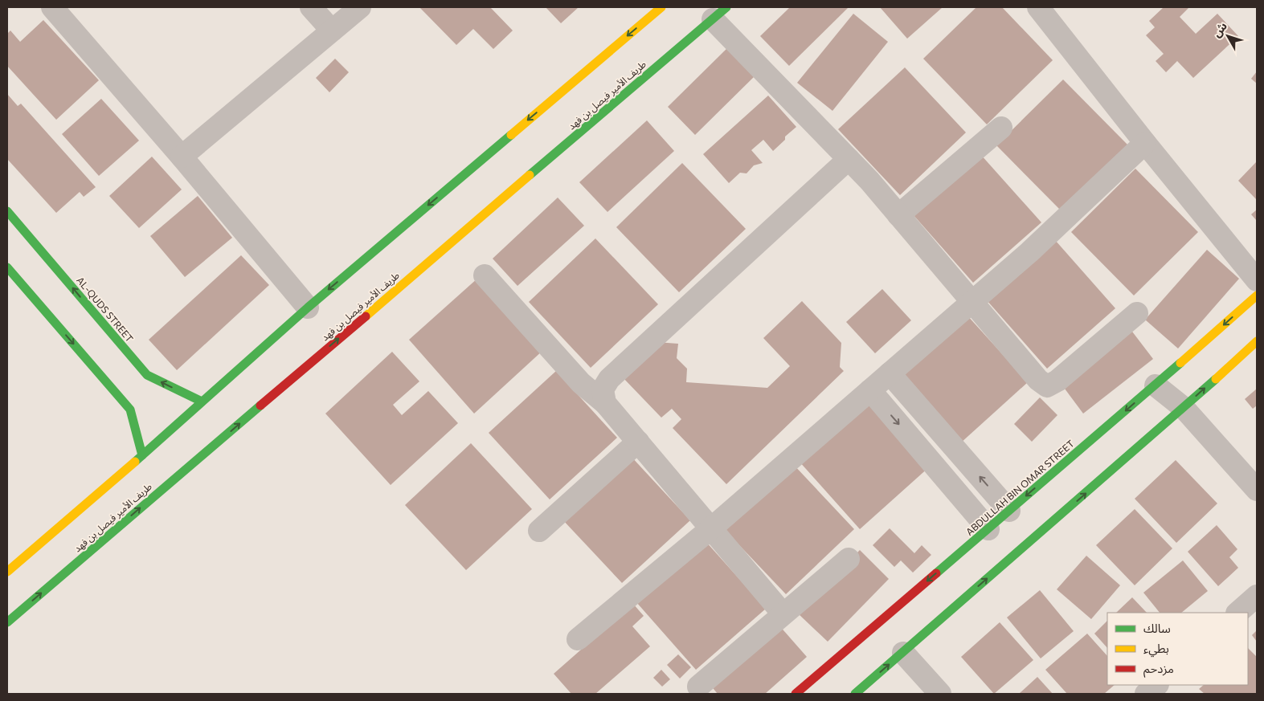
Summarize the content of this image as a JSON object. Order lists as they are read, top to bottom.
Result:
{
  "streets": {
    "main road": ["طريف الأمير فيصل بن فهد", "AL-QUDS STREET", "ABDULLAH BIN OMAR STREET"]
  },
  "legend": ["سالك", "بطيء", "مزدحم"],
  "north": "top left"
}
